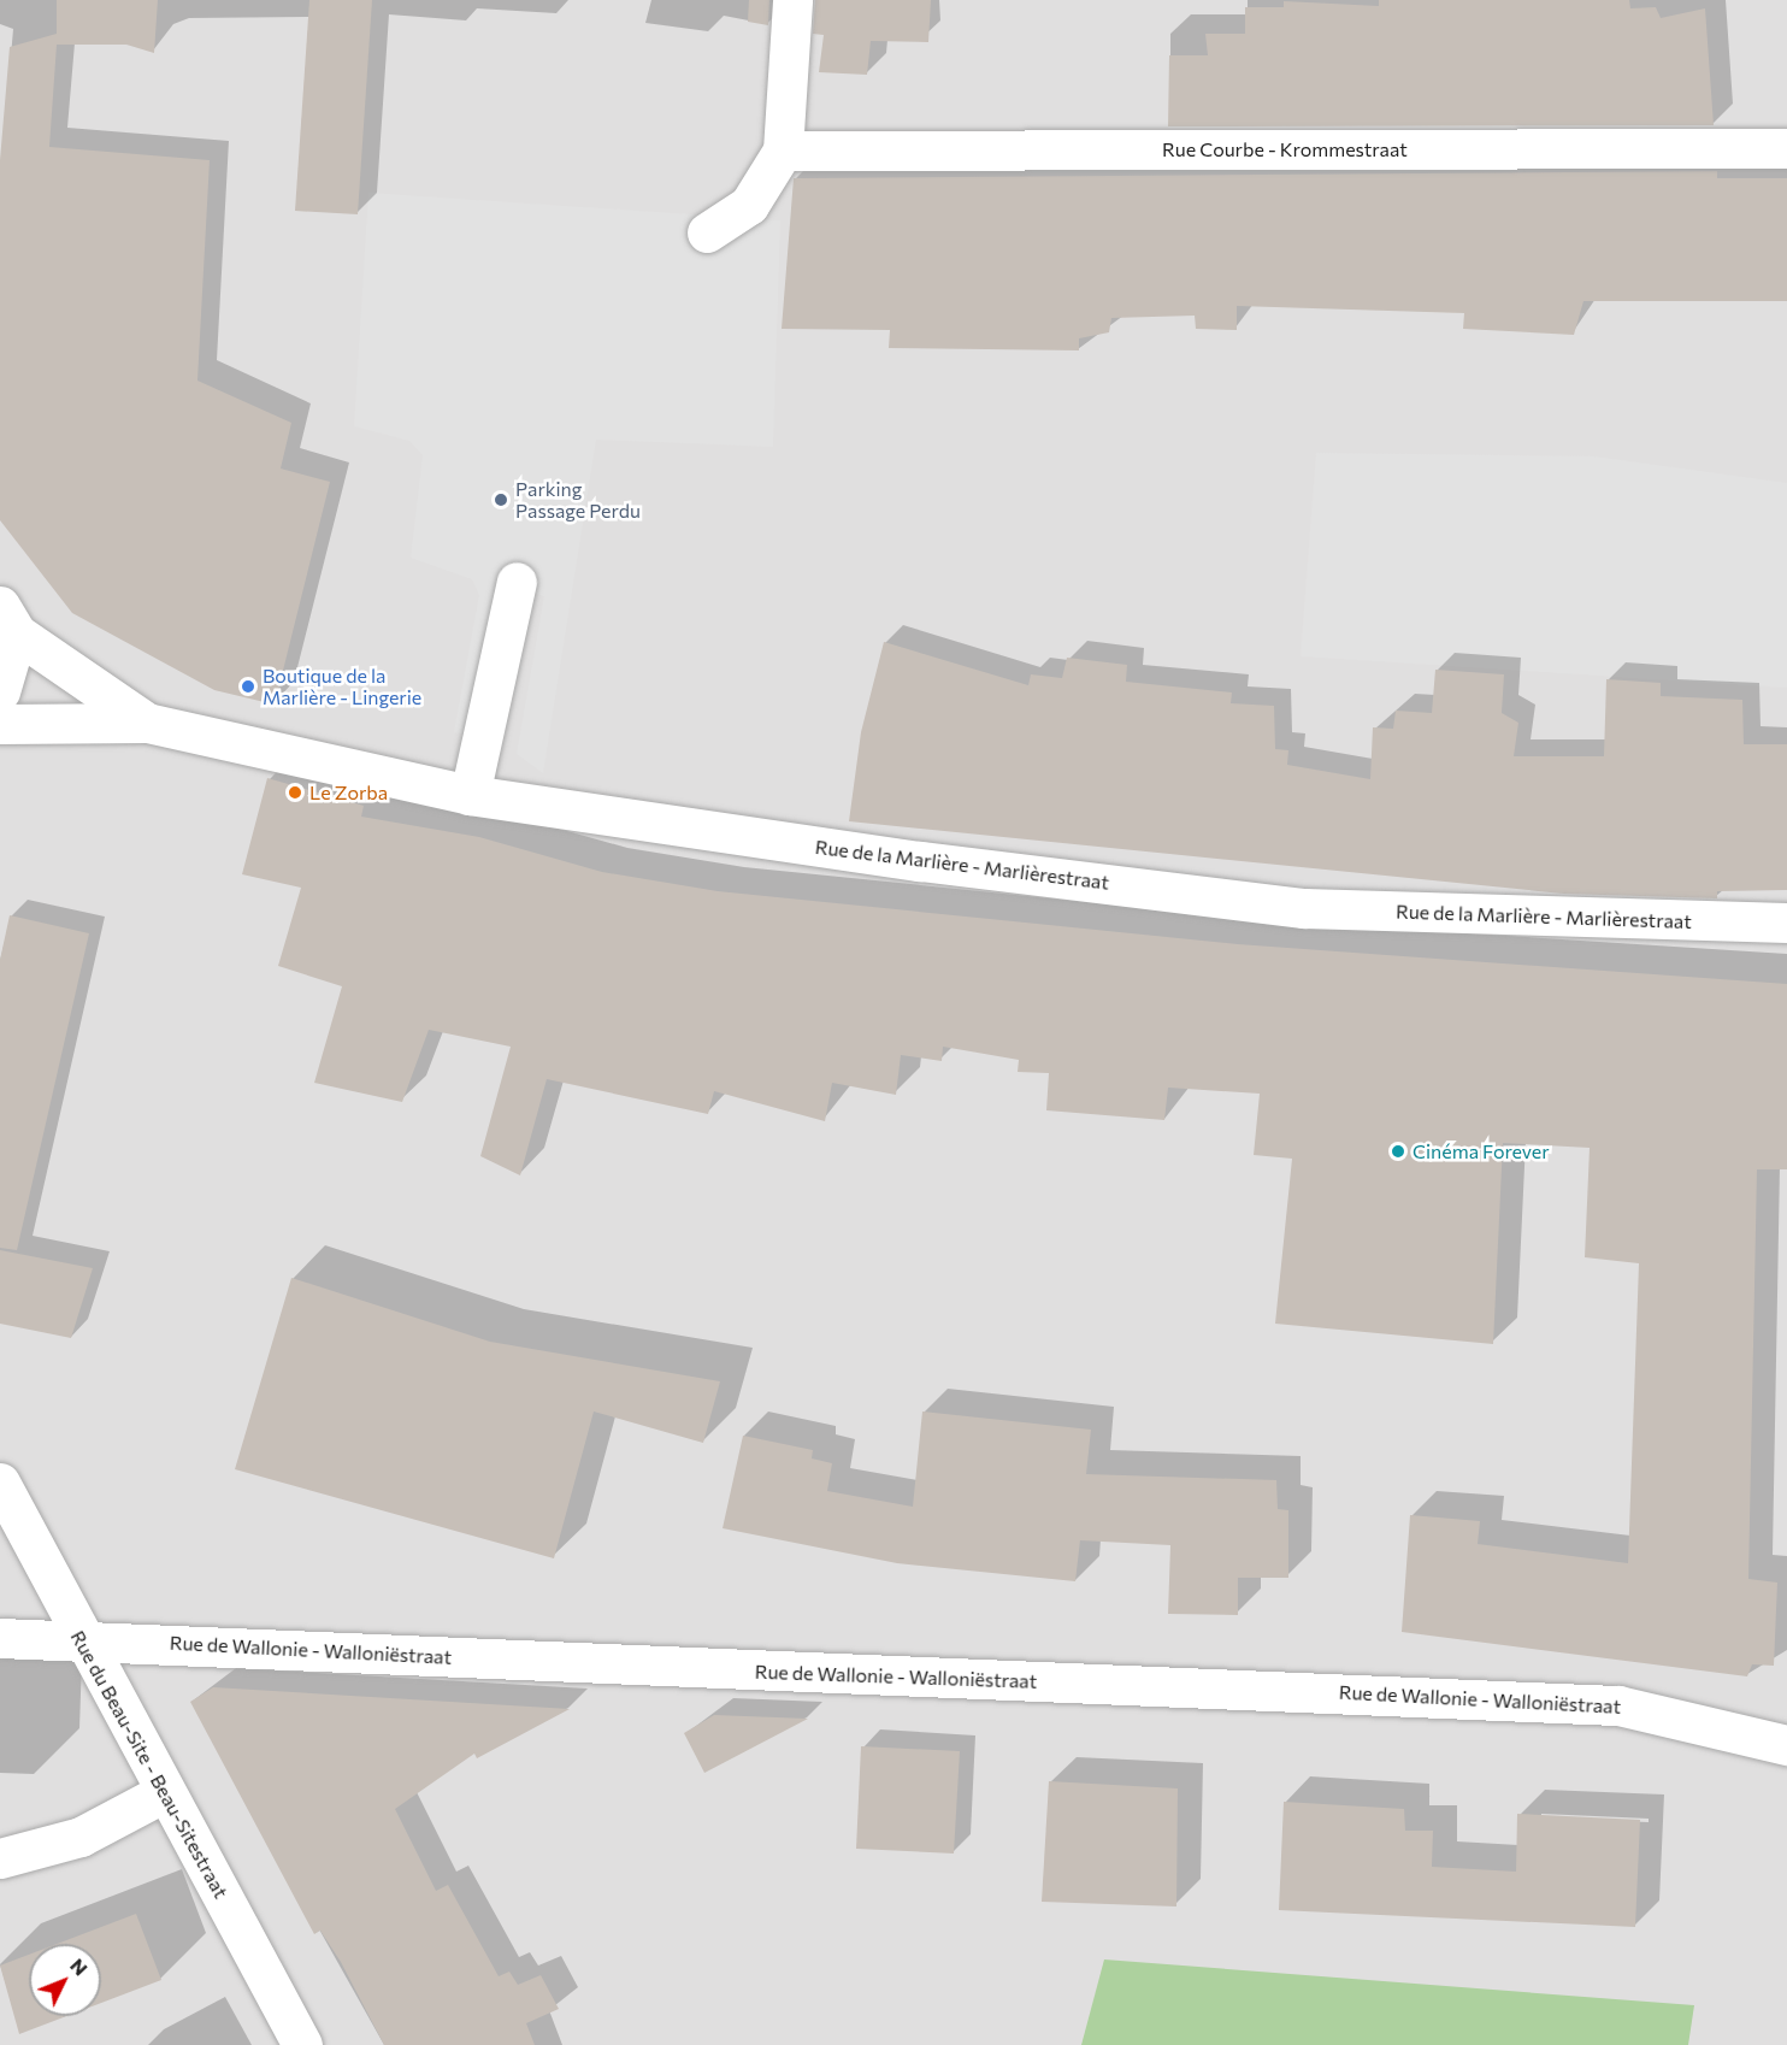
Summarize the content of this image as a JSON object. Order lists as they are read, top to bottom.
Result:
{
  "streets": {
    "street": [
      "Rue Courbe - Krommestraat",
      "Rue de la Marlière - Marlièrestraat",
      "Rue de Wallonie - Walloniëstraat",
      "Rue du Beau-Site - Beau-Sitestraat"
    ]
  },
  "crossings": [
    ["Rue de Wallonie - Walloniëstraat", "Rue du Beau-Site - Beau-Sitestraat"]
  ],
  "places": [
    "Parking Passage Perdu",
    "Boutique de la Marlière - Lingerie",
    "Le Zorba",
    "Cinéma Forever"
  ],
  "north": "top right"
}
